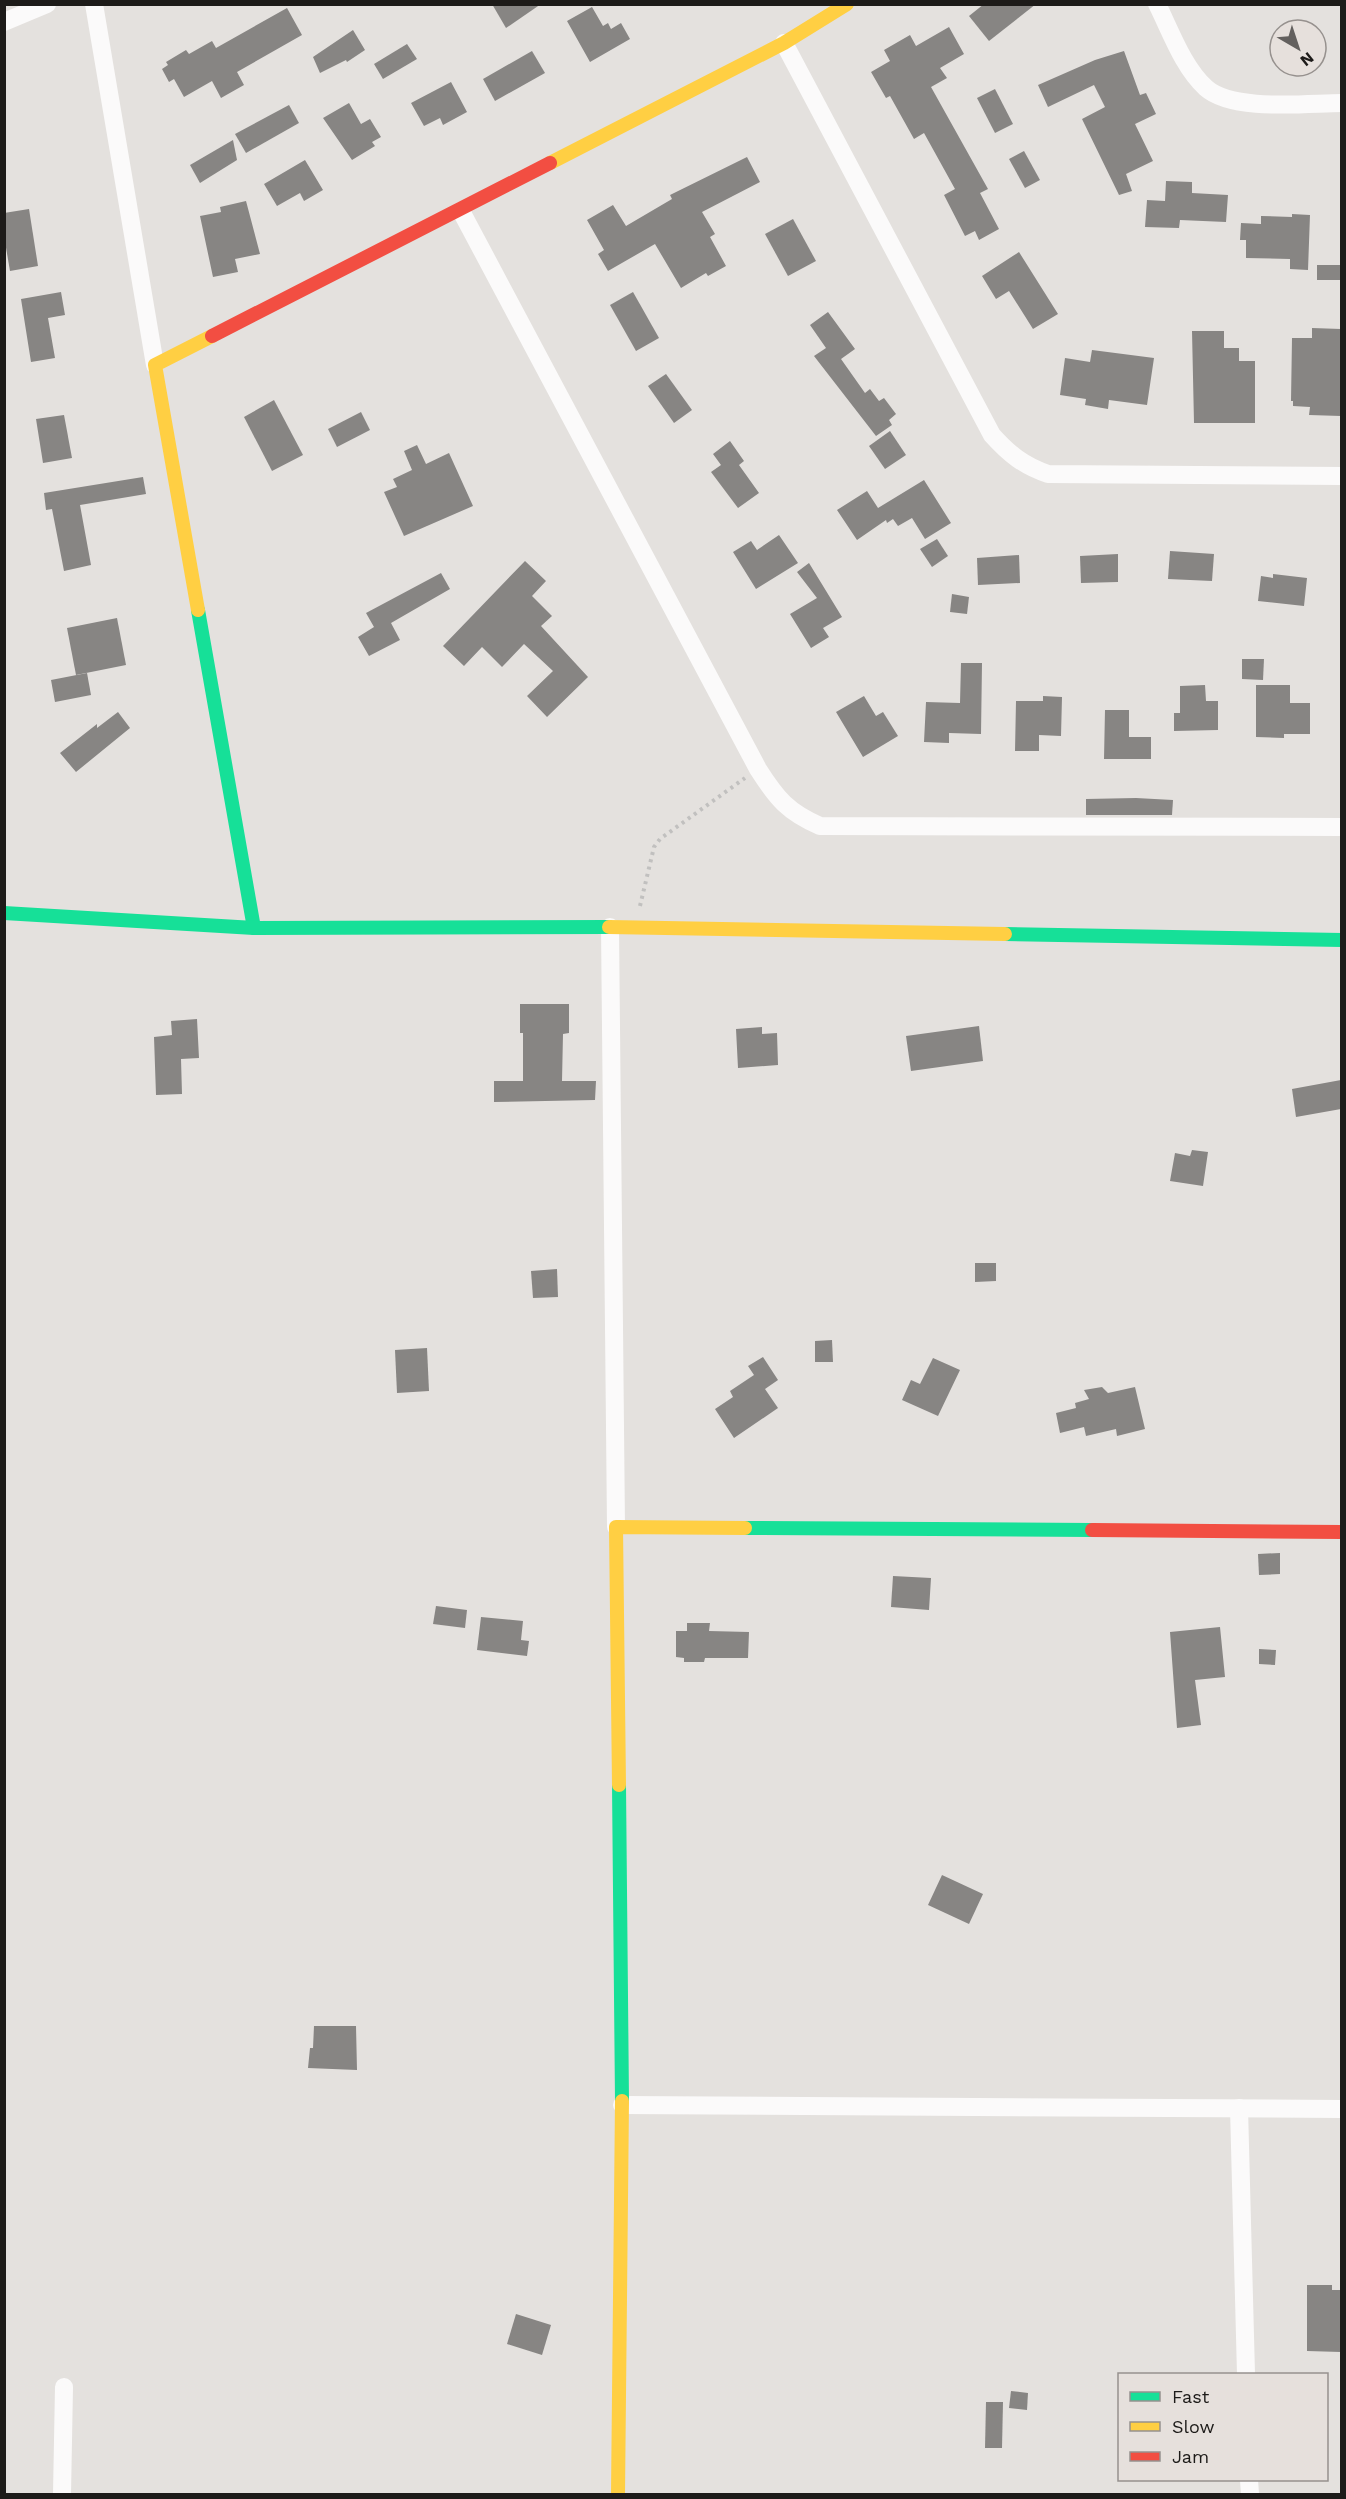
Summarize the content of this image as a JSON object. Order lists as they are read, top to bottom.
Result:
{
  "legend": ["Fast", "Slow", "Jam"],
  "north": "bottom right"
}
